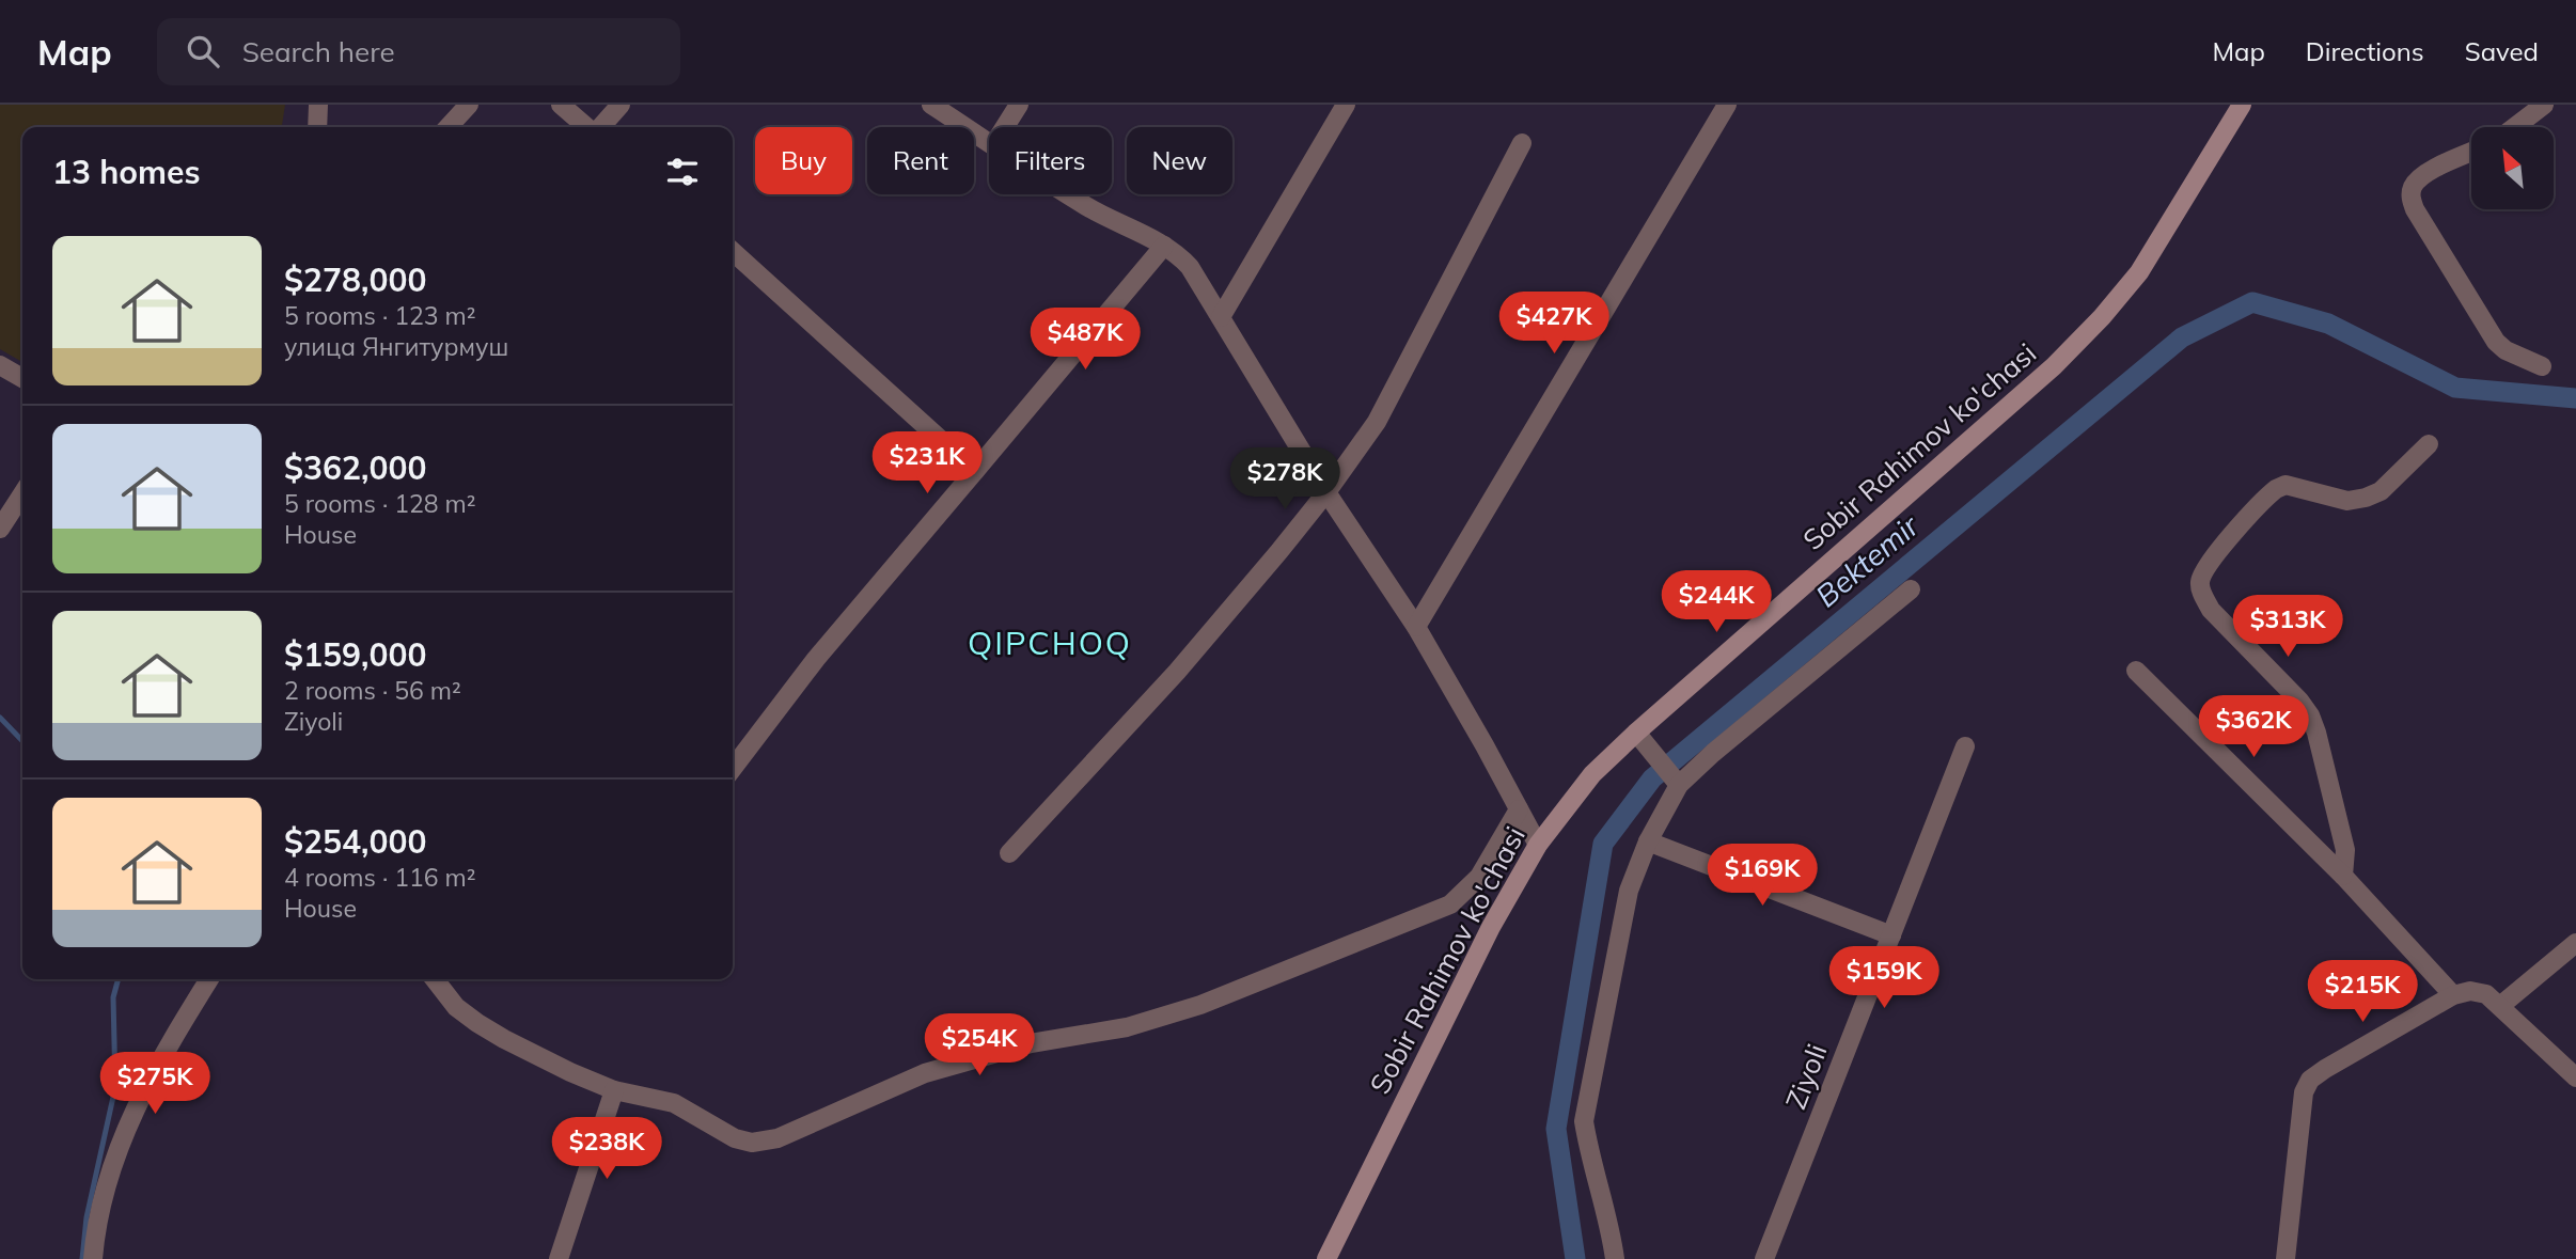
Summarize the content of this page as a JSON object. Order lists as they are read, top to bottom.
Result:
{
  "streets": {
    "street": ["Sobir Rahimov ko'chasi", "Ziyoli"]
  },
  "districts": ["QIPCHOQ"],
  "water": ["Bektemir"],
  "north": "top left",
  "page": {
    "header": "Map",
    "search": "Search here",
    "nav": ["Map", "Directions", "Saved"],
    "chip": [
      "Buy",
      "Rent",
      "Filters",
      "New"
    ],
    "heading": "13 homes",
    "list": [
      {
        "name": "$278,000",
        "note": "5 rooms · 123 m² · улица Янгитурмуш"
      },
      {
        "name": "$362,000",
        "note": "5 rooms · 128 m² · House"
      },
      {
        "name": "$159,000",
        "note": "2 rooms · 56 m² · Ziyoli"
      },
      {
        "name": "$254,000",
        "note": "4 rooms · 116 m² · House"
      }
    ],
    "price": [
      "$427K",
      "$487K",
      "$231K",
      "$278K",
      "$244K",
      "$313K",
      "$362K",
      "$169K",
      "$159K",
      "$215K",
      "$254K",
      "$275K",
      "$238K"
    ]
  }
}
